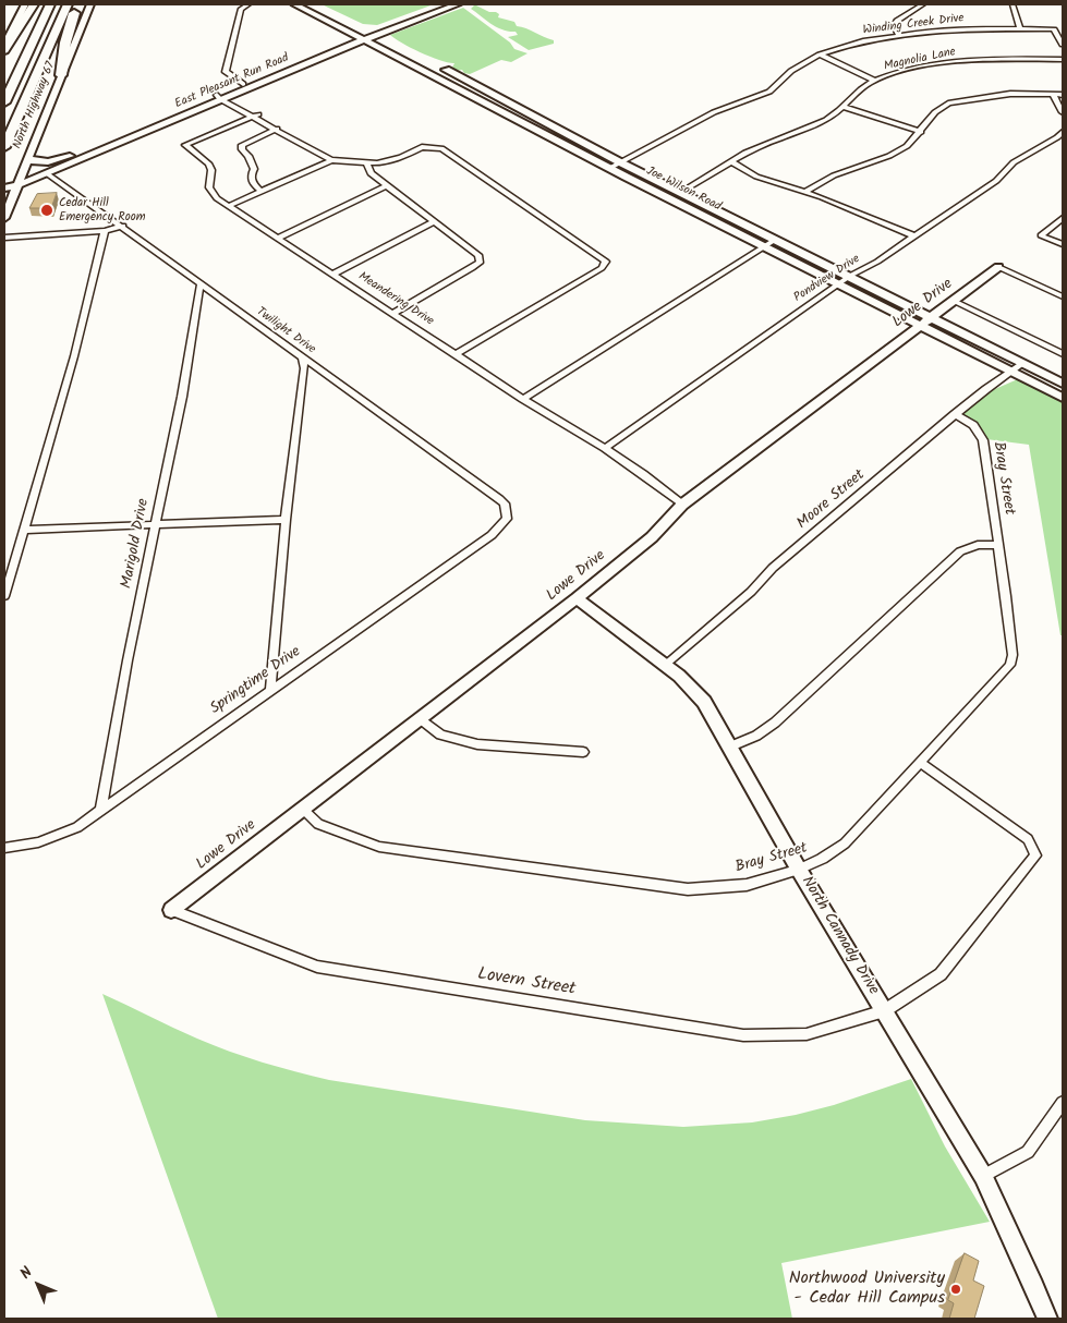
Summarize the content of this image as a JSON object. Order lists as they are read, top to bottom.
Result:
{
  "streets": {
    "main road": [
      "East Pleasant Run Road",
      "North Highway 67",
      "Joe Wilson Road",
      "Lowe Drive",
      "North Cannady Drive"
    ],
    "street": [
      "Winding Creek Drive",
      "Magnolia Lane",
      "Pondview Drive",
      "Meandering Drive",
      "Twilight Drive",
      "Bray Street",
      "Moore Street",
      "Marigold Drive",
      "Springtime Drive",
      "Lovern Street"
    ]
  },
  "crossings": [
    ["Winding Creek Drive", "Joe Wilson Road"],
    ["Magnolia Lane", "Joe Wilson Road"],
    ["East Pleasant Run Road", "North Highway 67"],
    ["East Pleasant Run Road", "Joe Wilson Road"],
    ["East Pleasant Run Road", "Twilight Drive"],
    ["Joe Wilson Road", "Pondview Drive"],
    ["Joe Wilson Road", "Lowe Drive"],
    ["Joe Wilson Road", "Moore Street"],
    ["Pondview Drive", "Meandering Drive"],
    ["Meandering Drive", "Lowe Drive"],
    ["Lowe Drive", "Bray Street"],
    ["Lowe Drive", "North Cannady Drive"],
    ["Lowe Drive", "Lovern Street"],
    ["Twilight Drive", "Marigold Drive"],
    ["Twilight Drive", "Springtime Drive"],
    ["Bray Street", "Moore Street"],
    ["Bray Street", "North Cannady Drive"],
    ["Bray Street", "Lovern Street"],
    ["Moore Street", "North Cannady Drive"],
    ["Marigold Drive", "Springtime Drive"],
    ["North Cannady Drive", "Lovern Street"]
  ],
  "places": ["Cedar Hill Emergency Room", "Northwood University - Cedar Hill Campus"],
  "north": "top left"
}
